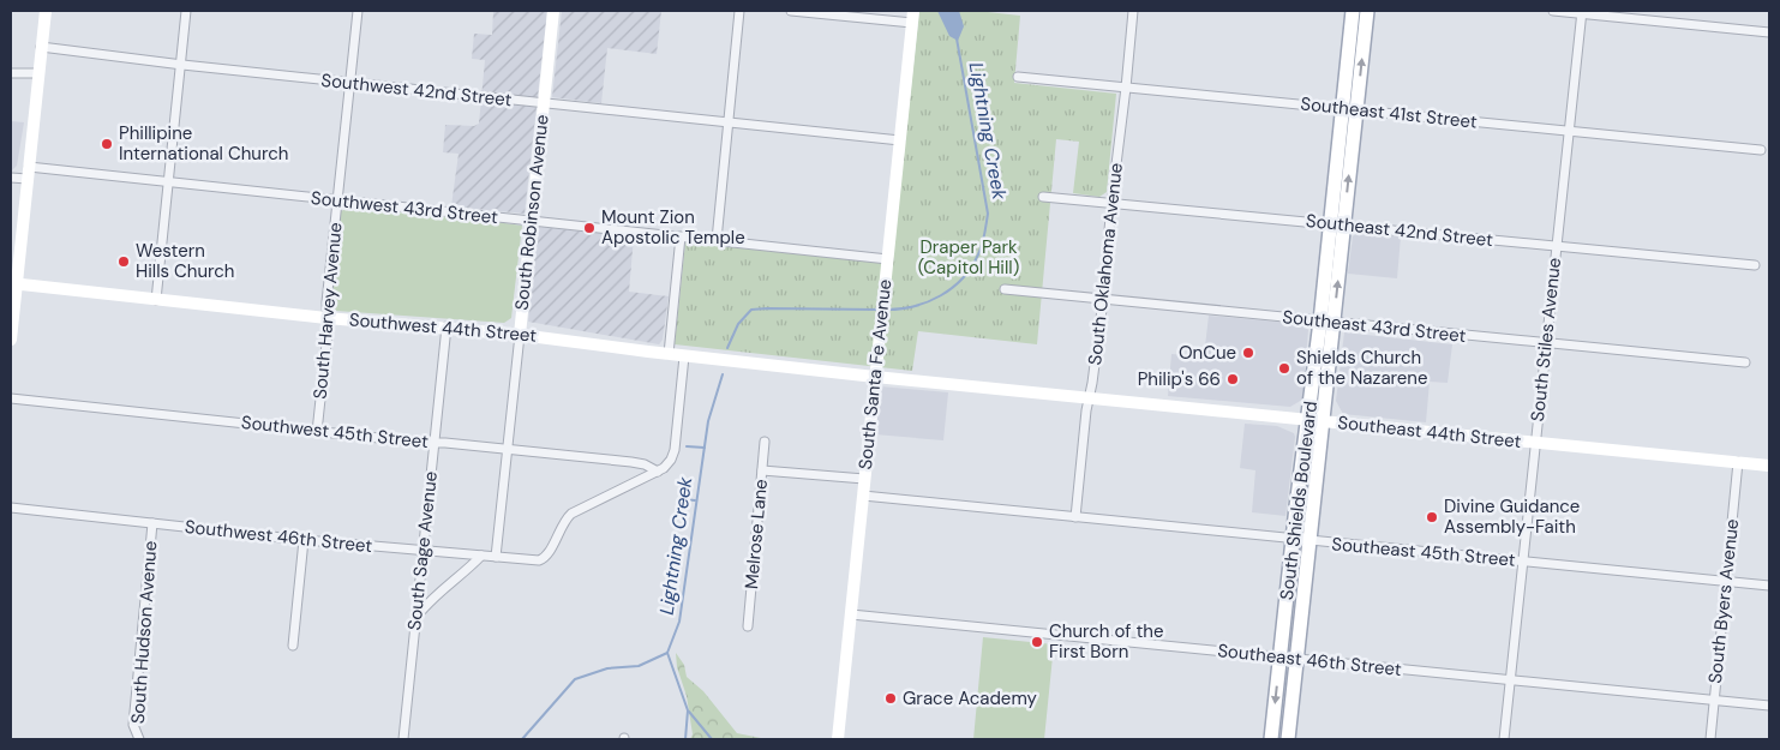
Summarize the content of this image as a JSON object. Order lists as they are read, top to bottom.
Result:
{
  "streets": {
    "main road": [
      "South Robinson Avenue",
      "Southwest 44th Street",
      "South Santa Fe Avenue",
      "Southeast 44th Street",
      "South Shields Boulevard"
    ],
    "street": [
      "Southwest 42nd Street",
      "Southeast 41st Street",
      "Southwest 43rd Street",
      "Southeast 42nd Street",
      "South Oklahoma Avenue",
      "South Harvey Avenue",
      "Southeast 43rd Street",
      "South Stiles Avenue",
      "Southwest 45th Street",
      "Melrose Lane",
      "Southwest 46th Street",
      "South Sage Avenue",
      "Southeast 45th Street",
      "South Byers Avenue",
      "South Hudson Avenue",
      "Southeast 46th Street"
    ]
  },
  "crossings": [
    ["Southwest 42nd Street", "South Robinson Avenue"],
    ["Southwest 42nd Street", "South Harvey Avenue"],
    ["Southwest 42nd Street", "South Santa Fe Avenue"],
    ["Southeast 41st Street", "South Oklahoma Avenue"],
    ["Southeast 41st Street", "South Stiles Avenue"],
    ["Southeast 41st Street", "South Shields Boulevard"],
    ["Southwest 43rd Street", "South Robinson Avenue"],
    ["Southwest 43rd Street", "South Harvey Avenue"],
    ["Southwest 43rd Street", "South Santa Fe Avenue"],
    ["South Robinson Avenue", "Southwest 44th Street"],
    ["South Robinson Avenue", "Southwest 45th Street"],
    ["South Robinson Avenue", "Southwest 46th Street"],
    ["Southeast 42nd Street", "South Oklahoma Avenue"],
    ["Southeast 42nd Street", "South Stiles Avenue"],
    ["Southeast 42nd Street", "South Shields Boulevard"],
    ["South Oklahoma Avenue", "Southeast 43rd Street"],
    ["South Oklahoma Avenue", "Southeast 44th Street"],
    ["South Oklahoma Avenue", "Southeast 45th Street"],
    ["South Harvey Avenue", "Southwest 44th Street"],
    ["South Harvey Avenue", "Southwest 45th Street"],
    ["Southeast 43rd Street", "South Stiles Avenue"],
    ["Southeast 43rd Street", "South Shields Boulevard"],
    ["Southwest 44th Street", "South Santa Fe Avenue"],
    ["Southwest 44th Street", "Southeast 44th Street"],
    ["Southwest 44th Street", "South Sage Avenue"],
    ["South Stiles Avenue", "Southeast 44th Street"],
    ["South Stiles Avenue", "Southeast 45th Street"],
    ["South Stiles Avenue", "Southeast 46th Street"],
    ["South Santa Fe Avenue", "Southeast 44th Street"],
    ["South Santa Fe Avenue", "Southeast 45th Street"],
    ["South Santa Fe Avenue", "Southeast 46th Street"],
    ["Southwest 45th Street", "Southwest 46th Street"],
    ["Southwest 45th Street", "South Sage Avenue"],
    ["Southeast 44th Street", "South Shields Boulevard"],
    ["Southeast 44th Street", "South Byers Avenue"],
    ["South Shields Boulevard", "Southeast 45th Street"],
    ["South Shields Boulevard", "Southeast 46th Street"],
    ["Southwest 46th Street", "South Sage Avenue"],
    ["Southwest 46th Street", "South Hudson Avenue"],
    ["Southeast 45th Street", "South Byers Avenue"],
    ["South Byers Avenue", "Southeast 46th Street"]
  ],
  "water": ["Lightning Creek"],
  "parks": ["Draper Park (Capitol Hill)"],
  "places": [
    "Phillipine International Church",
    "Mount Zion Apostolic Temple",
    "Western Hills Church",
    "OnCue",
    "Shields Church of the Nazarene",
    "Philip's 66",
    "Divine Guidance Assembly-Faith",
    "Church of the First Born",
    "Grace Academy"
  ]
}
